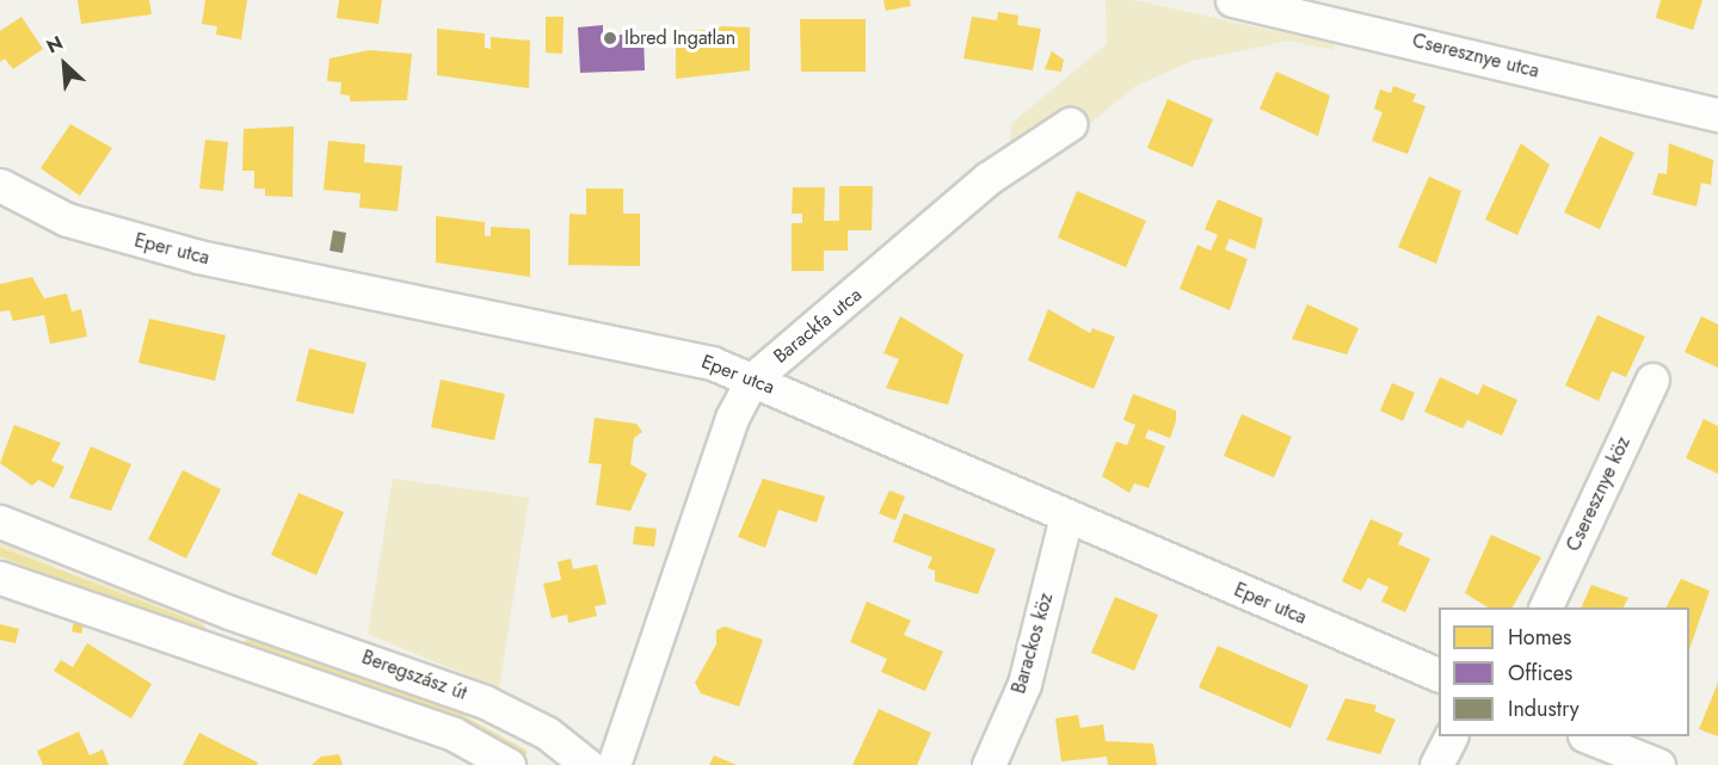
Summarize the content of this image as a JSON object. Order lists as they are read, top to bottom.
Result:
{
  "streets": {
    "street": [
      "Cseresznye utca",
      "Eper utca",
      "Barackfa utca",
      "Cseresznye köz",
      "Barackos köz",
      "Beregszász út"
    ]
  },
  "crossings": [
    ["Eper utca", "Barackfa utca"],
    ["Eper utca", "Barackos köz"]
  ],
  "places": ["Ibred Ingatlan"],
  "legend": ["Homes", "Offices", "Industry"],
  "north": "top left"
}
